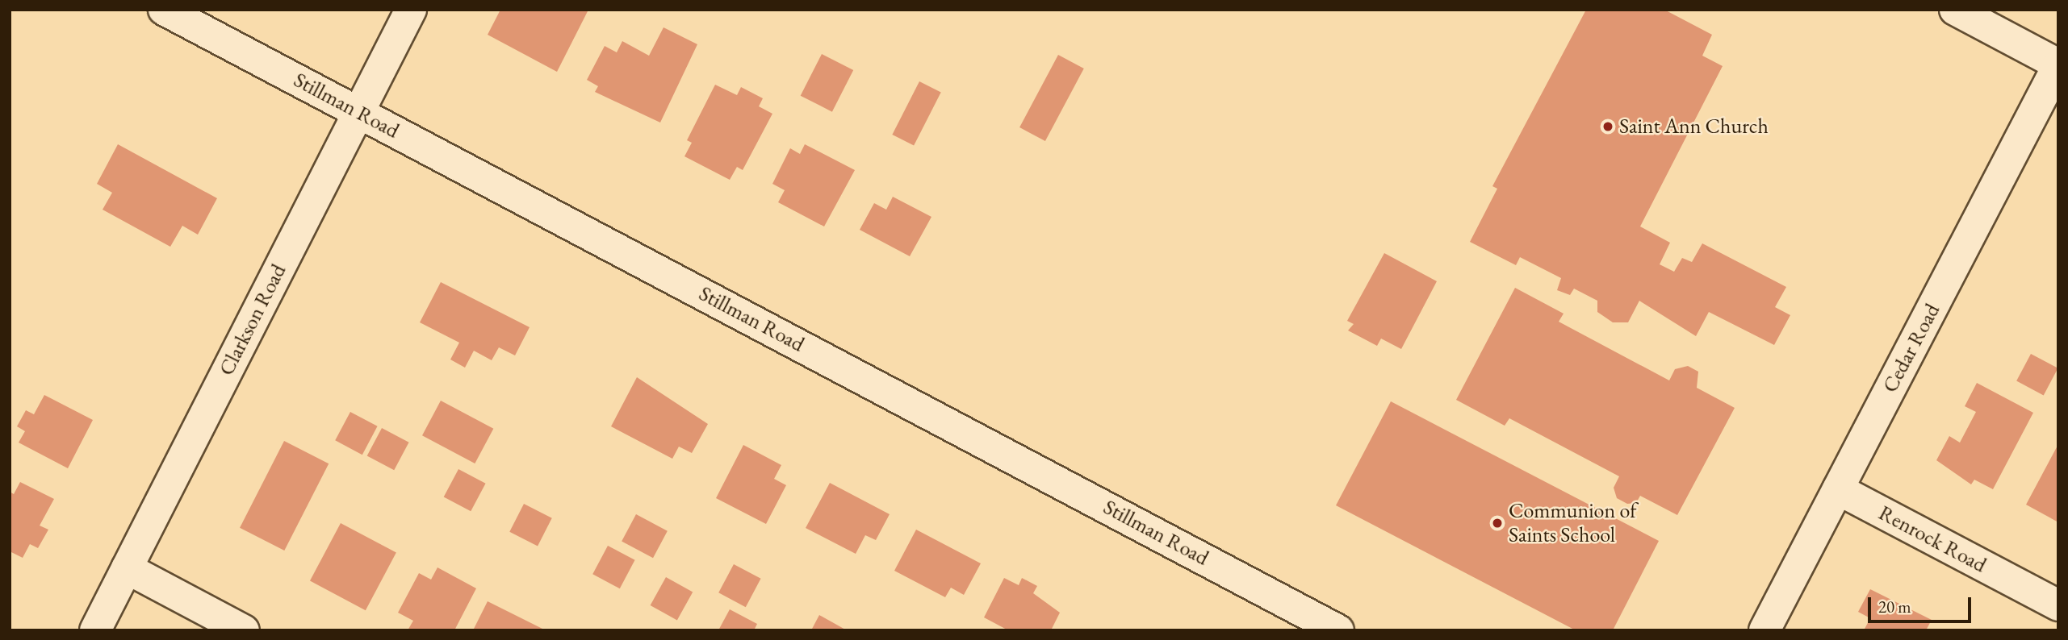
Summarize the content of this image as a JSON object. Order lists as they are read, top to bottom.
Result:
{
  "streets": {
    "street": [
      "Stillman Road",
      "Clarkson Road",
      "Cedar Road",
      "Renrock Road"
    ]
  },
  "crossings": [
    ["Stillman Road", "Clarkson Road"],
    ["Cedar Road", "Renrock Road"]
  ],
  "places": ["Saint Ann Church", "Communion of Saints School"],
  "scale_bar": "20 m"
}
